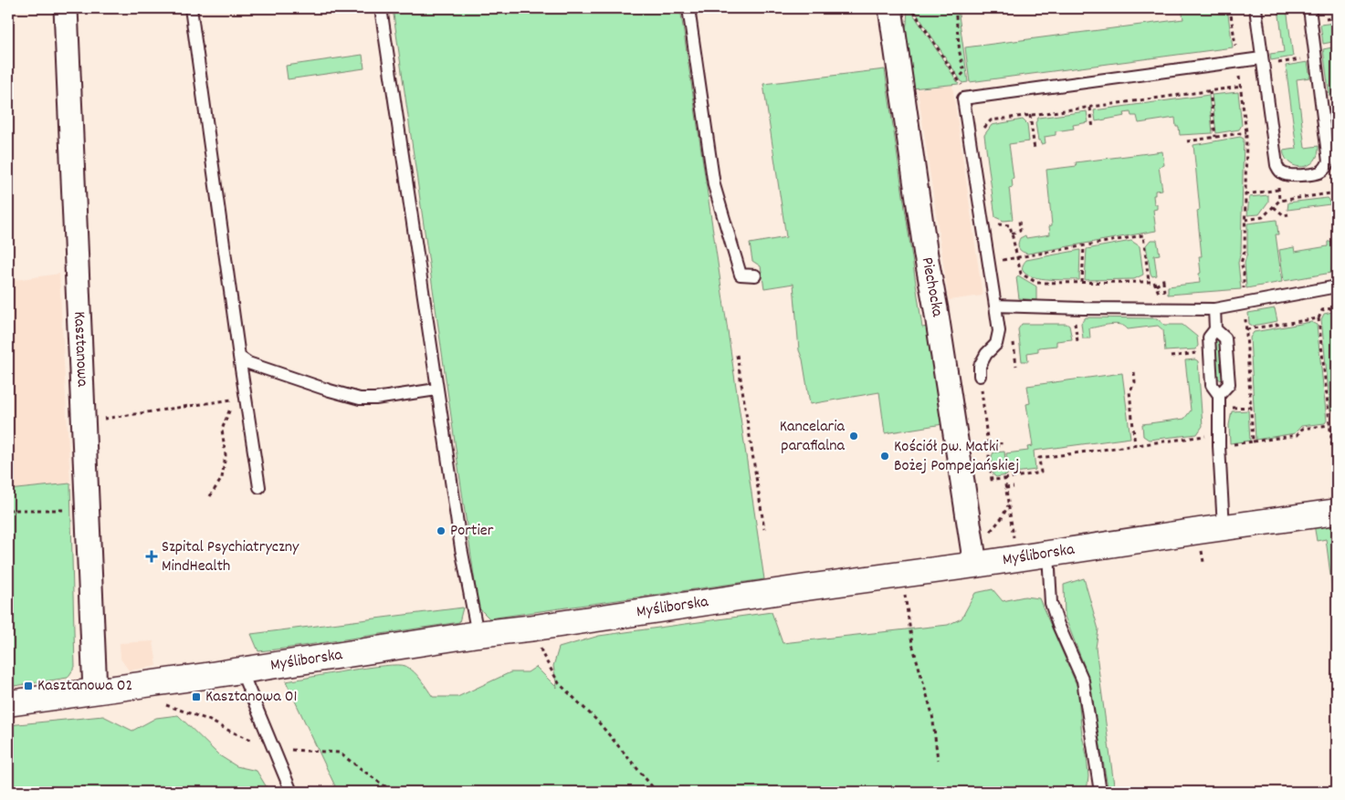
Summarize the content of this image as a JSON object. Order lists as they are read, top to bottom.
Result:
{
  "streets": {
    "street": ["Piechocka", "Kasztanowa", "Myśliborska"]
  },
  "crossings": [
    ["Piechocka", "Myśliborska"],
    ["Kasztanowa", "Myśliborska"]
  ],
  "places": {
    "other": ["Kancelaria parafialna", "Kościół pw. Matki Bożej Pompejańskiej", "Portier"],
    "health": ["Szpital Psychiatryczny MindHealth"],
    "transit": ["Kasztanowa 02", "Kasztanowa 01"]
  }
}
